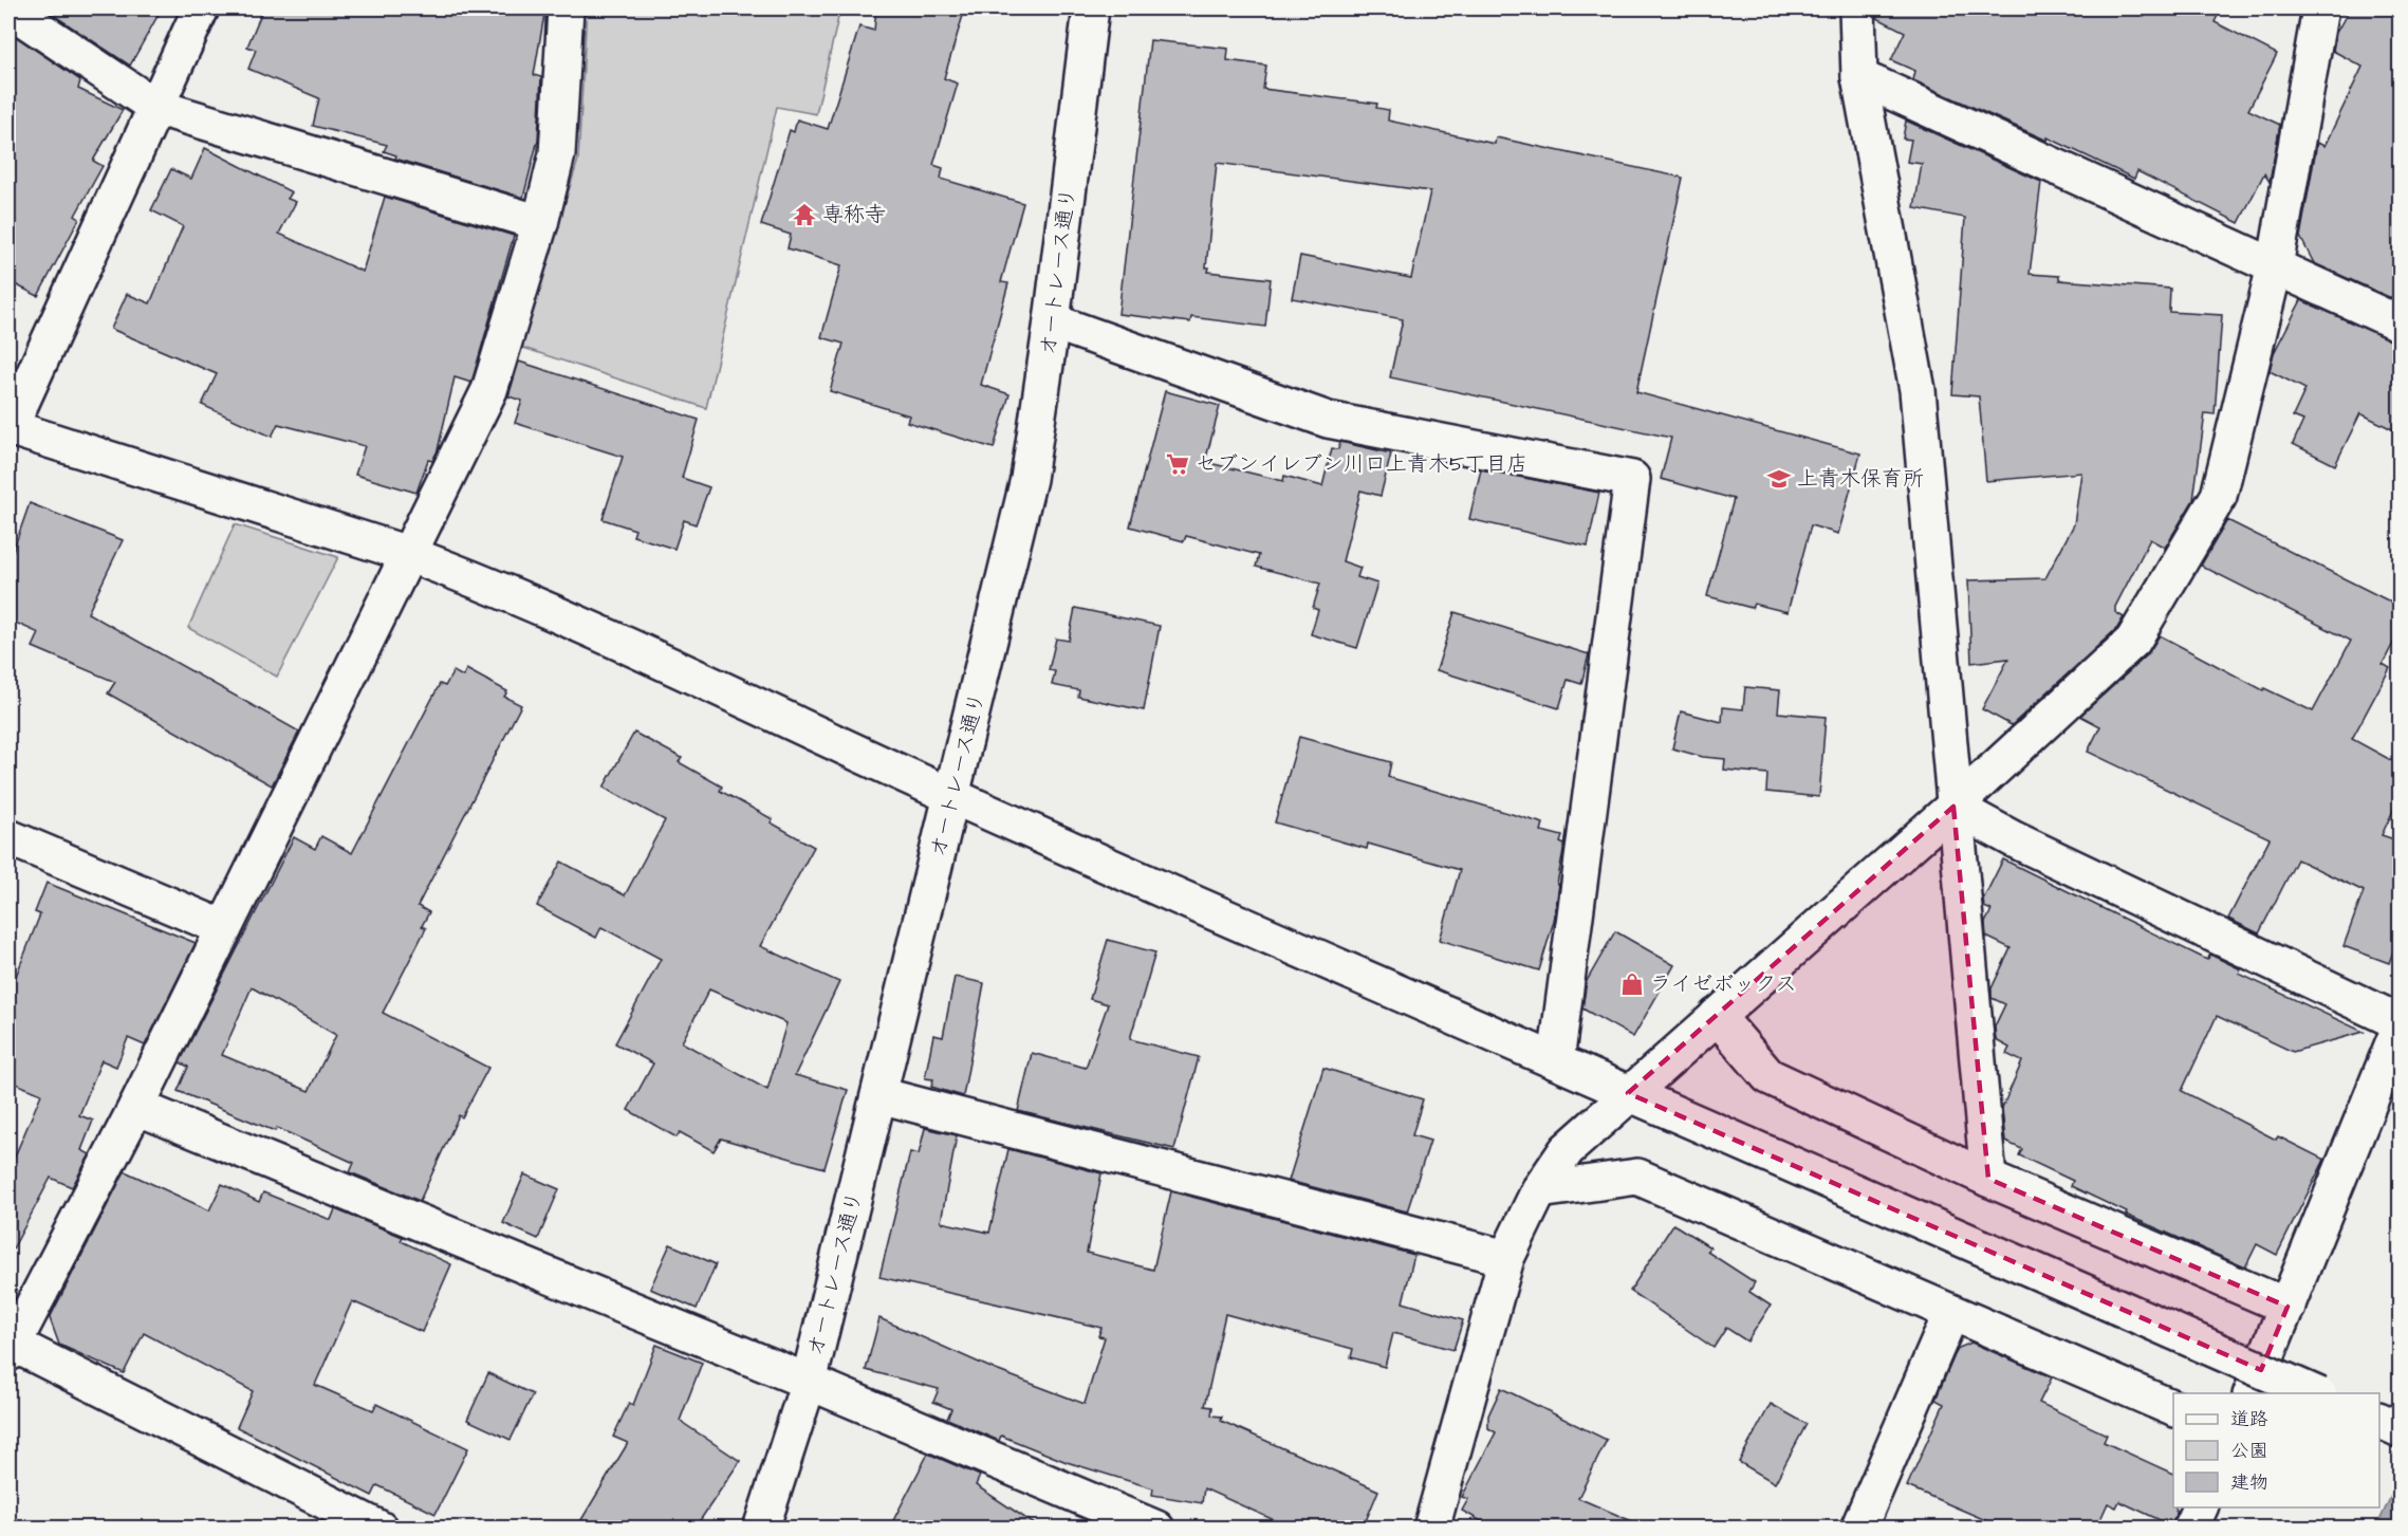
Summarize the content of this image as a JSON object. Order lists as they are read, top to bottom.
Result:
{
  "streets": {
    "street": ["オートレース通り"]
  },
  "places": {
    "temple": ["専称寺"],
    "supermarket": ["セブンイレブン川口上青木5丁目店"],
    "school or university": ["上青木保育所"],
    "shop": ["ライゼボックス"]
  },
  "legend": ["道路", "公園", "建物"]
}
